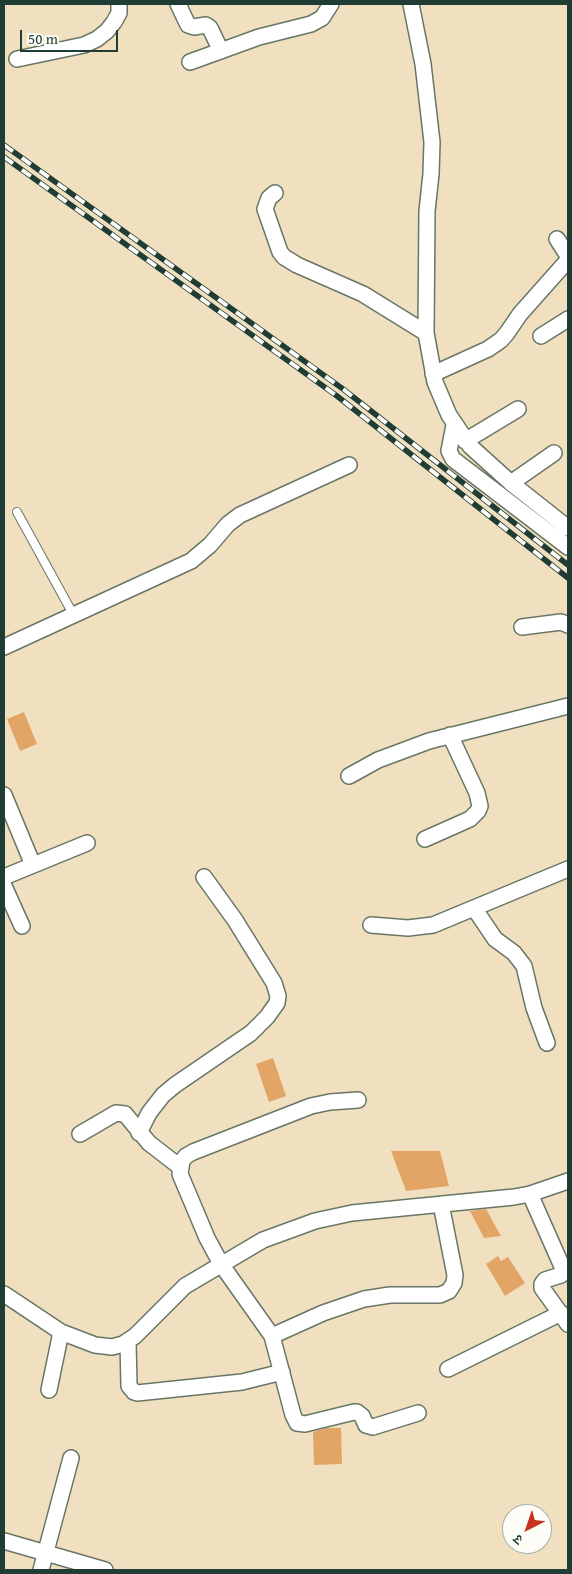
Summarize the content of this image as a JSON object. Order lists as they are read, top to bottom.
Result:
{
  "scale_bar": "50 m",
  "north": "bottom left"
}
